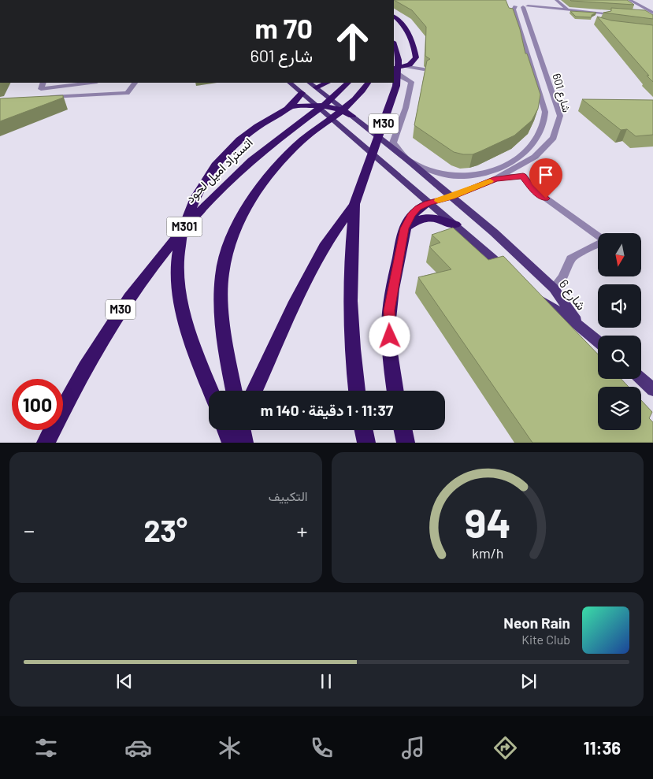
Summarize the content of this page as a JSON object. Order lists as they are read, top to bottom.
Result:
{
  "streets": {
    "highway": ["M30", "اتستراد اميل لحود", "M301"],
    "main road": ["شارع 6"],
    "street": ["شارع 601"]
  },
  "crossings": [
    ["شارع 601", "شارع 6"],
    ["M301", "شارع 6"]
  ],
  "north": "bottom",
  "page": {
    "turn": ["70 m", "شارع 601"],
    "limit": "100",
    "trip": "11:37 · 1 دقيقة · 140 m",
    "tile": "التكييف",
    "heat": ["−", "23°", "+"],
    "song": ["Neon Rain", "Kite Club"],
    "tabs": "11:36",
    "gauge": ["94", "km/h"]
  }
}
